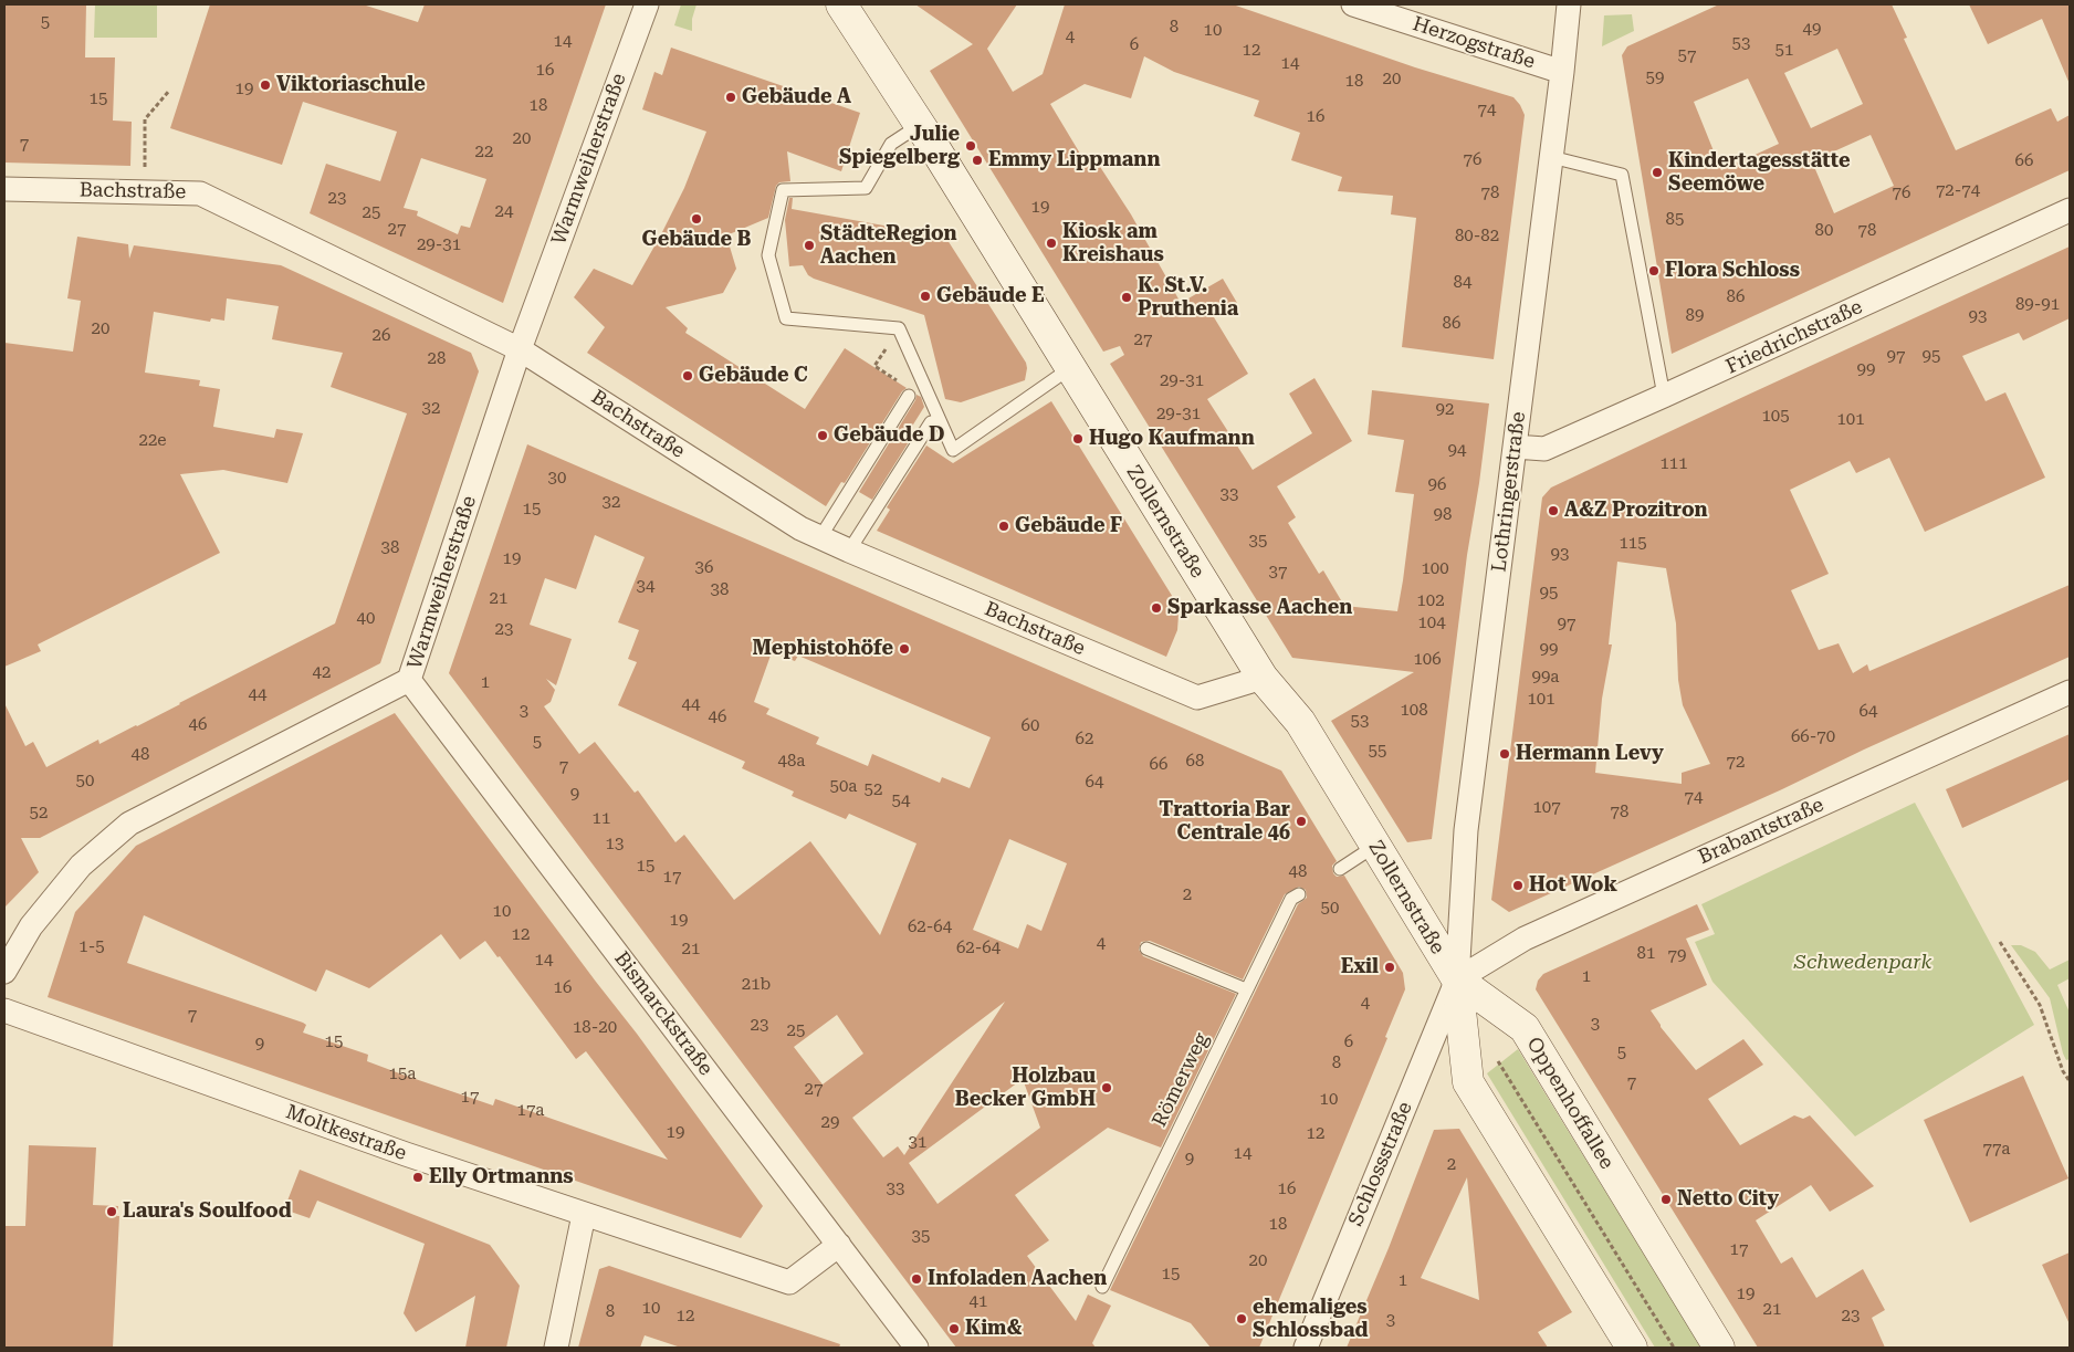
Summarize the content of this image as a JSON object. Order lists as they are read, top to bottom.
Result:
{
  "streets": {
    "street": [
      "Herzogstraße",
      "Warmweiherstraße",
      "Bachstraße",
      "Friedrichstraße",
      "Lothringerstraße",
      "Zollernstraße",
      "Brabantstraße",
      "Bismarckstraße",
      "Oppenhoffallee",
      "Moltkestraße",
      "Schlossstraße"
    ],
    "lane": ["Römerweg"]
  },
  "crossings": [
    ["Herzogstraße", "Lothringerstraße"],
    ["Warmweiherstraße", "Bachstraße"],
    ["Warmweiherstraße", "Bismarckstraße"],
    ["Bachstraße", "Zollernstraße"],
    ["Friedrichstraße", "Lothringerstraße"],
    ["Lothringerstraße", "Zollernstraße"],
    ["Lothringerstraße", "Brabantstraße"],
    ["Lothringerstraße", "Oppenhoffallee"],
    ["Lothringerstraße", "Schlossstraße"],
    ["Zollernstraße", "Brabantstraße"],
    ["Zollernstraße", "Oppenhoffallee"],
    ["Zollernstraße", "Schlossstraße"],
    ["Brabantstraße", "Oppenhoffallee"],
    ["Brabantstraße", "Schlossstraße"],
    ["Bismarckstraße", "Moltkestraße"],
    ["Oppenhoffallee", "Schlossstraße"]
  ],
  "parks": ["Schwedenpark"],
  "places": [
    "Viktoriaschule",
    "Gebäude A",
    "Julie Spiegelberg",
    "Emmy Lippmann",
    "Kindertagesstätte Seemöwe",
    "Gebäude B",
    "Kiosk am Kreishaus",
    "StädteRegion Aachen",
    "Flora Schloss",
    "Gebäude E",
    "K. St.V. Pruthenia",
    "Gebäude C",
    "Gebäude D",
    "Hugo Kaufmann",
    "A&Z Prozitron",
    "Gebäude F",
    "Sparkasse Aachen",
    "Mephistohöfe",
    "Hermann Levy",
    "Trattoria Bar Centrale 46",
    "Hot Wok",
    "Exil",
    "Holzbau Becker GmbH",
    "Elly Ortmanns",
    "Netto City",
    "Laura's Soulfood",
    "Infoladen Aachen",
    "ehemaliges Schlossbad",
    "Kim&"
  ],
  "house_numbers": [
    "5",
    "8",
    "49",
    "10",
    "4",
    "14",
    "53",
    "6",
    "12",
    "51",
    "57",
    "14",
    "16",
    "59",
    "20",
    "18",
    "19",
    "15",
    "18",
    "74",
    "16",
    "20",
    "7",
    "22",
    "76",
    "66",
    "72-74",
    "78",
    "76",
    "23",
    "19",
    "24",
    "25",
    "85",
    "27",
    "80",
    "78",
    "80-82",
    "29-31",
    "84",
    "86",
    "89-91",
    "89",
    "93",
    "86",
    "20",
    "26",
    "27",
    "97",
    "95",
    "28",
    "99",
    "29-31",
    "32",
    "92",
    "29-31",
    "105",
    "101",
    "22e",
    "94",
    "111",
    "30",
    "96",
    "33",
    "32",
    "15",
    "98",
    "35",
    "115",
    "38",
    "93",
    "19",
    "36",
    "100",
    "37",
    "34",
    "38",
    "95",
    "21",
    "102",
    "40",
    "104",
    "97",
    "23",
    "99",
    "106",
    "42",
    "99a",
    "1",
    "44",
    "101",
    "44",
    "108",
    "3",
    "64",
    "46",
    "53",
    "46",
    "60",
    "66-70",
    "62",
    "5",
    "55",
    "48",
    "48a",
    "68",
    "72",
    "66",
    "7",
    "50",
    "64",
    "50a",
    "52",
    "9",
    "74",
    "54",
    "107",
    "78",
    "52",
    "11",
    "13",
    "15",
    "48",
    "17",
    "2",
    "50",
    "10",
    "19",
    "62-64",
    "12",
    "4",
    "1-5",
    "62-64",
    "21",
    "81",
    "79",
    "14",
    "1",
    "21b",
    "16",
    "4",
    "7",
    "3",
    "23",
    "18-20",
    "25",
    "15",
    "6",
    "9",
    "5",
    "8",
    "15a",
    "7",
    "27",
    "17",
    "10",
    "17a",
    "29",
    "19",
    "12",
    "31",
    "77a",
    "14",
    "9",
    "2",
    "33",
    "16",
    "18",
    "35",
    "17",
    "20",
    "15",
    "1",
    "19",
    "41",
    "10",
    "21",
    "8",
    "12",
    "23",
    "3"
  ]
}
